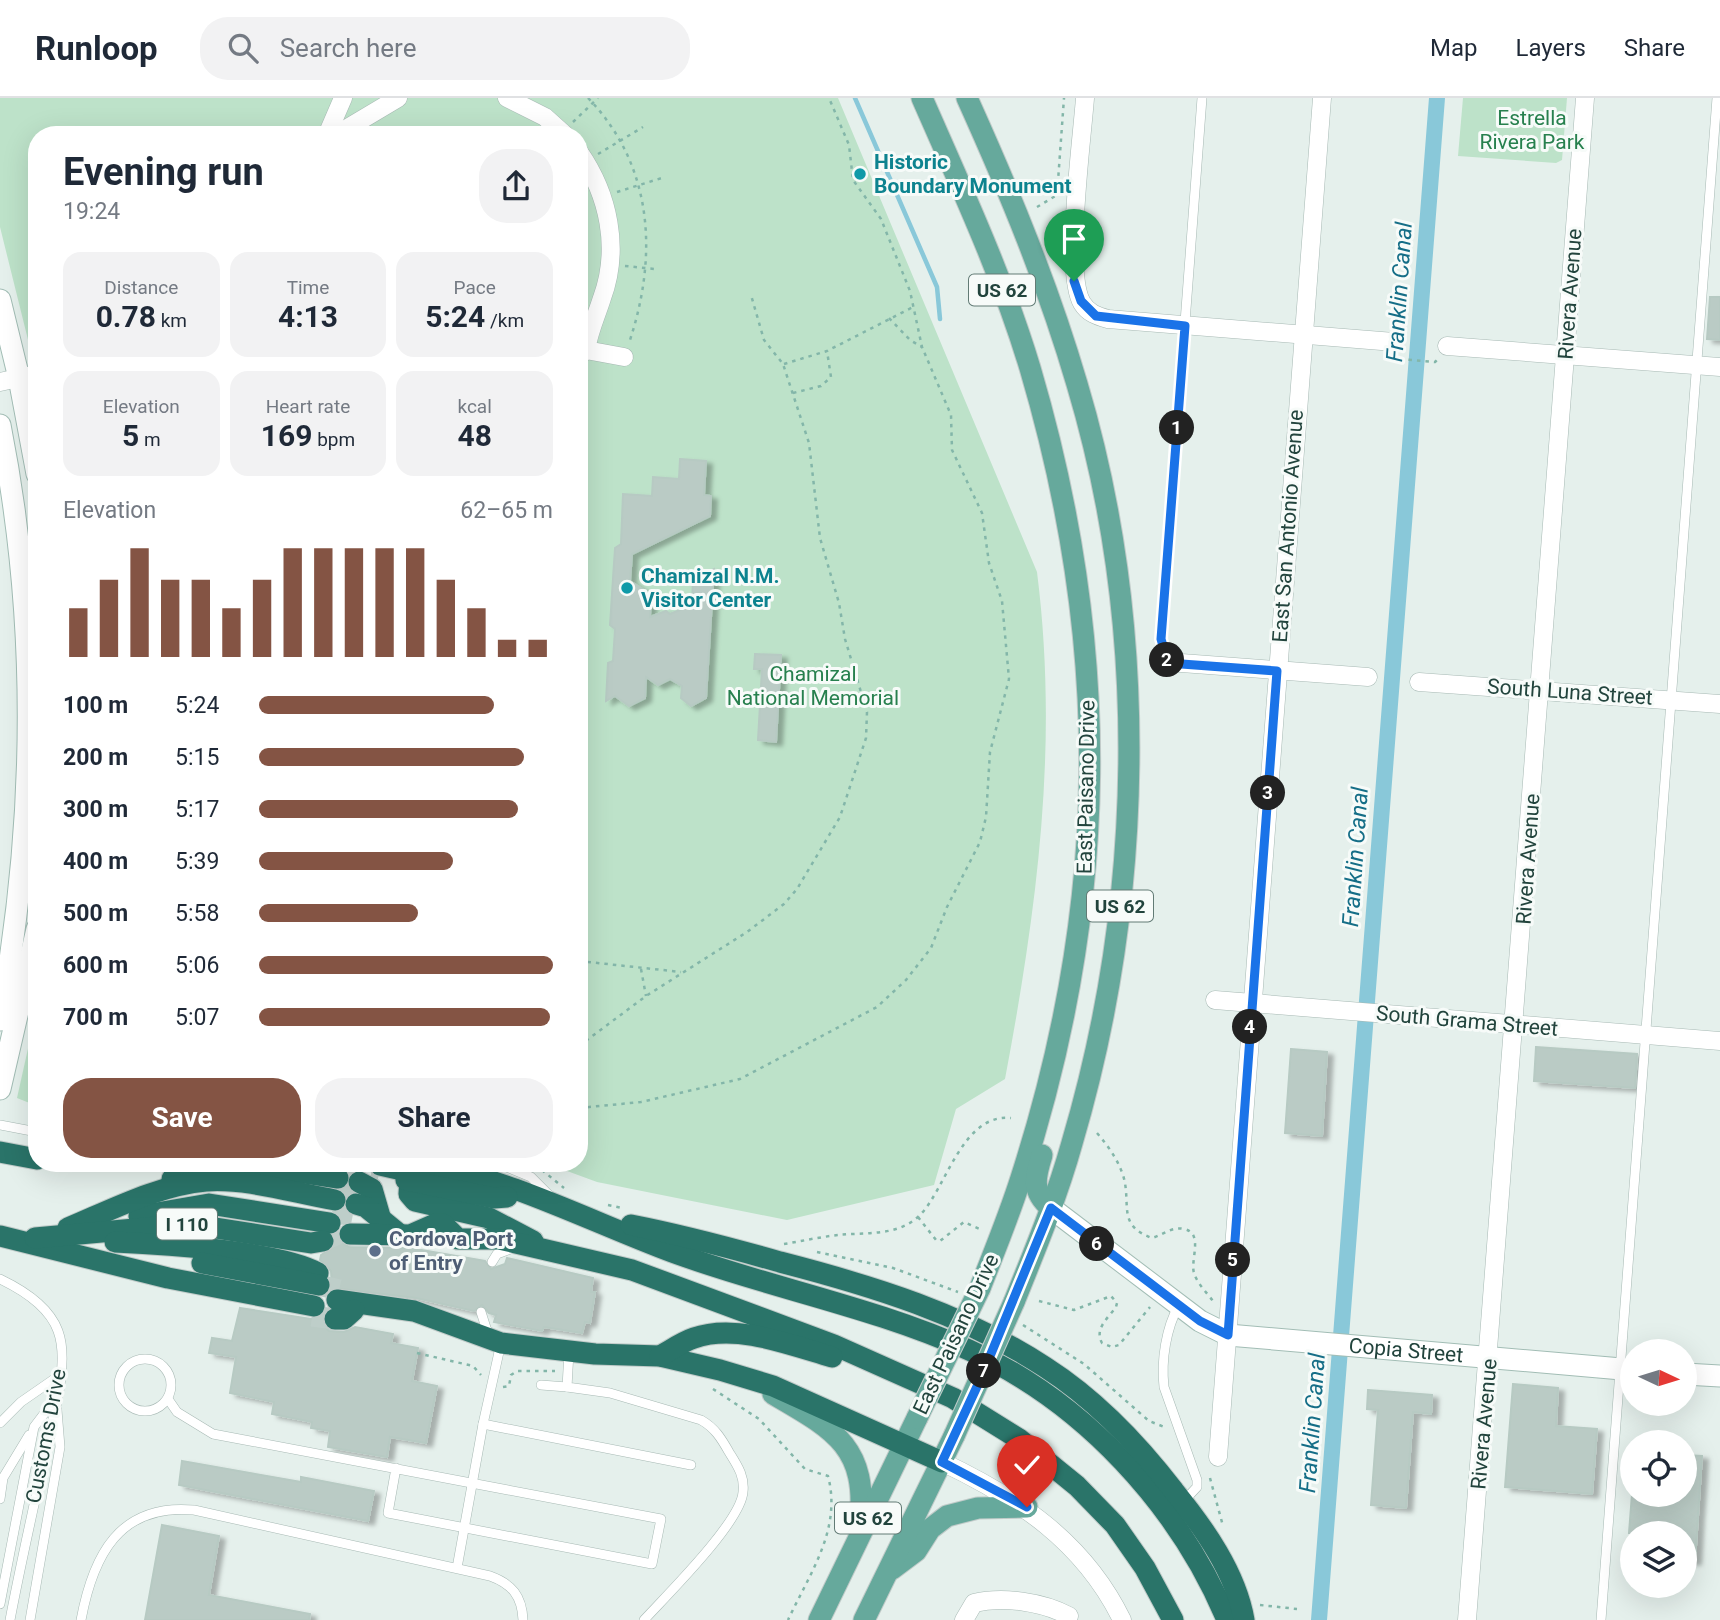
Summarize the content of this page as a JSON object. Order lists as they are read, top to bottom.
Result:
{
  "streets": {
    "highway": ["I 110"],
    "main road": ["US 62", "East Paisano Drive", "Copia Street"],
    "street": [
      "Rivera Avenue",
      "East San Antonio Avenue",
      "South Luna Street",
      "South Grama Street"
    ],
    "lane": ["Customs Drive"]
  },
  "crossings": [
    ["Rivera Avenue", "South Luna Street"],
    ["Rivera Avenue", "South Grama Street"],
    ["Rivera Avenue", "Copia Street"],
    ["East San Antonio Avenue", "South Grama Street"],
    ["East San Antonio Avenue", "Copia Street"],
    ["East Paisano Drive", "Copia Street"]
  ],
  "water": ["Franklin Canal"],
  "parks": ["Estrella Rivera Park", "Chamizal National Memorial"],
  "places": ["Historic Boundary Monument", "Chamizal N.M. Visitor Center", "Cordova Port of Entry"],
  "north": "right",
  "page": {
    "header": "Runloop",
    "search": "Search here",
    "nav": ["Map", "Layers", "Share"],
    "heading": ["Evening run", "19:24"],
    "stats": [
      ["Distance", "0.78 km"],
      ["Time", "4:13"],
      ["Pace", "5:24 /km"],
      ["Elevation", "5 m"],
      ["Heart rate", "169 bpm"],
      ["kcal", "48"]
    ],
    "pins": [
      "1",
      "2",
      "3",
      "4",
      "6",
      "5",
      "7"
    ],
    "chart": ["Elevation", "62–65 m"],
    "list": [
      {
        "name": "100 m",
        "note": "5:24"
      },
      {
        "name": "200 m",
        "note": "5:15"
      },
      {
        "name": "300 m",
        "note": "5:17"
      },
      {
        "name": "400 m",
        "note": "5:39"
      },
      {
        "name": "500 m",
        "note": "5:58"
      },
      {
        "name": "600 m",
        "note": "5:06"
      },
      {
        "name": "700 m",
        "note": "5:07"
      }
    ],
    "buttons": ["Save", "Share"]
  }
}
